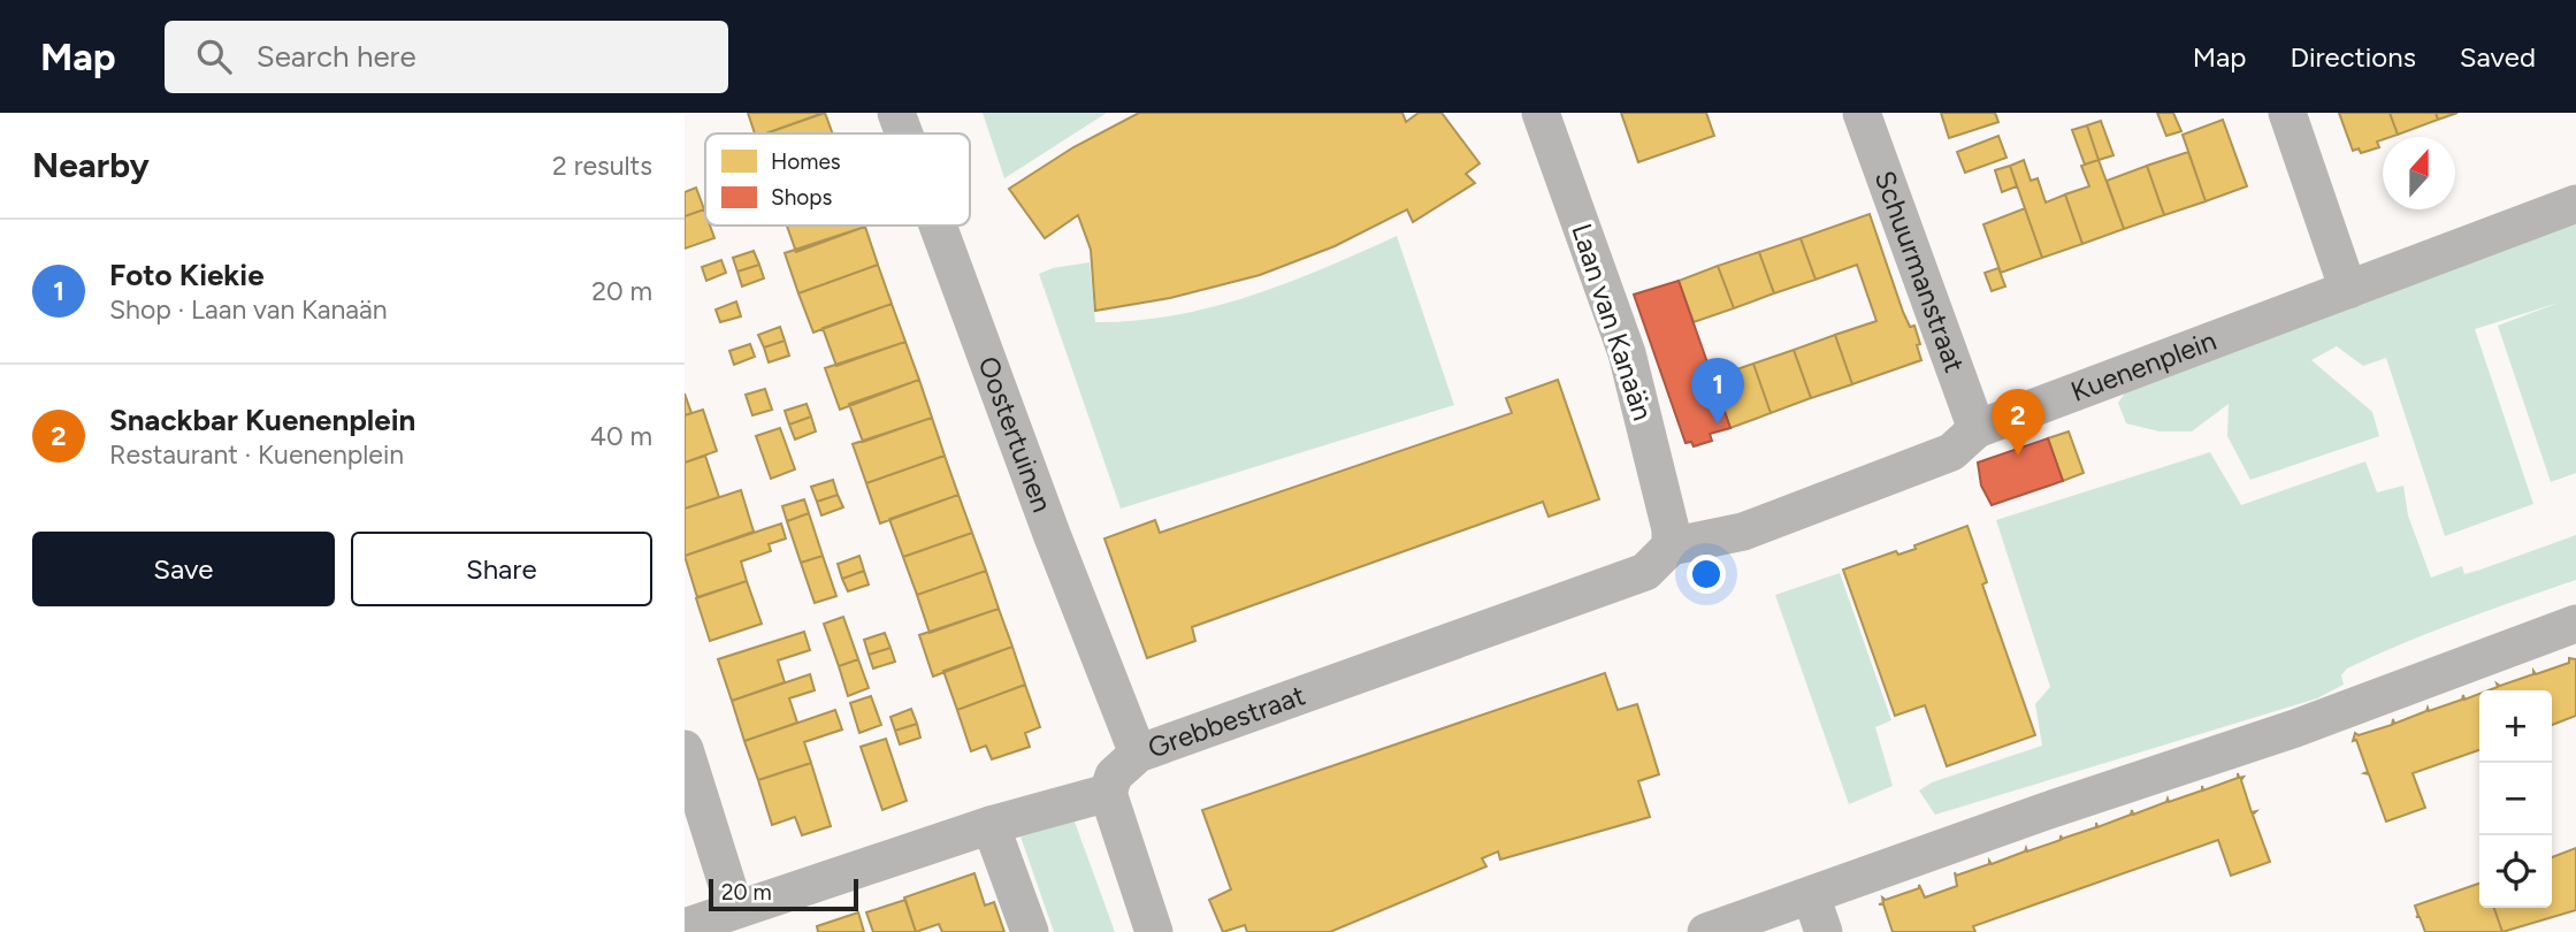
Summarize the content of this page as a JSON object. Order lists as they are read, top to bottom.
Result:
{
  "streets": {
    "street": [
      "Schuurmanstraat",
      "Laan van Kanaän",
      "Kuenenplein",
      "Oostertuinen",
      "Grebbestraat"
    ]
  },
  "crossings": [
    ["Schuurmanstraat", "Kuenenplein"],
    ["Laan van Kanaän", "Kuenenplein"],
    ["Laan van Kanaän", "Grebbestraat"],
    ["Kuenenplein", "Grebbestraat"],
    ["Oostertuinen", "Grebbestraat"]
  ],
  "legend": ["Homes", "Shops"],
  "scale_bar": "20 m",
  "north": "top",
  "page": {
    "header": "Map",
    "search": "Search here",
    "nav": ["Map", "Directions", "Saved"],
    "heading": ["Nearby", "2 results"],
    "list": [
      {
        "mark": "1",
        "name": "Foto Kiekie",
        "note": "Shop · Laan van Kanaän",
        "value": "20 m"
      },
      {
        "mark": "2",
        "name": "Snackbar Kuenenplein",
        "note": "Restaurant · Kuenenplein",
        "value": "40 m"
      }
    ],
    "pins": ["1", "2"],
    "buttons": ["Save", "Share"],
    "map_buttons": ["+", "−"],
    "scale": "20 m"
  }
}
